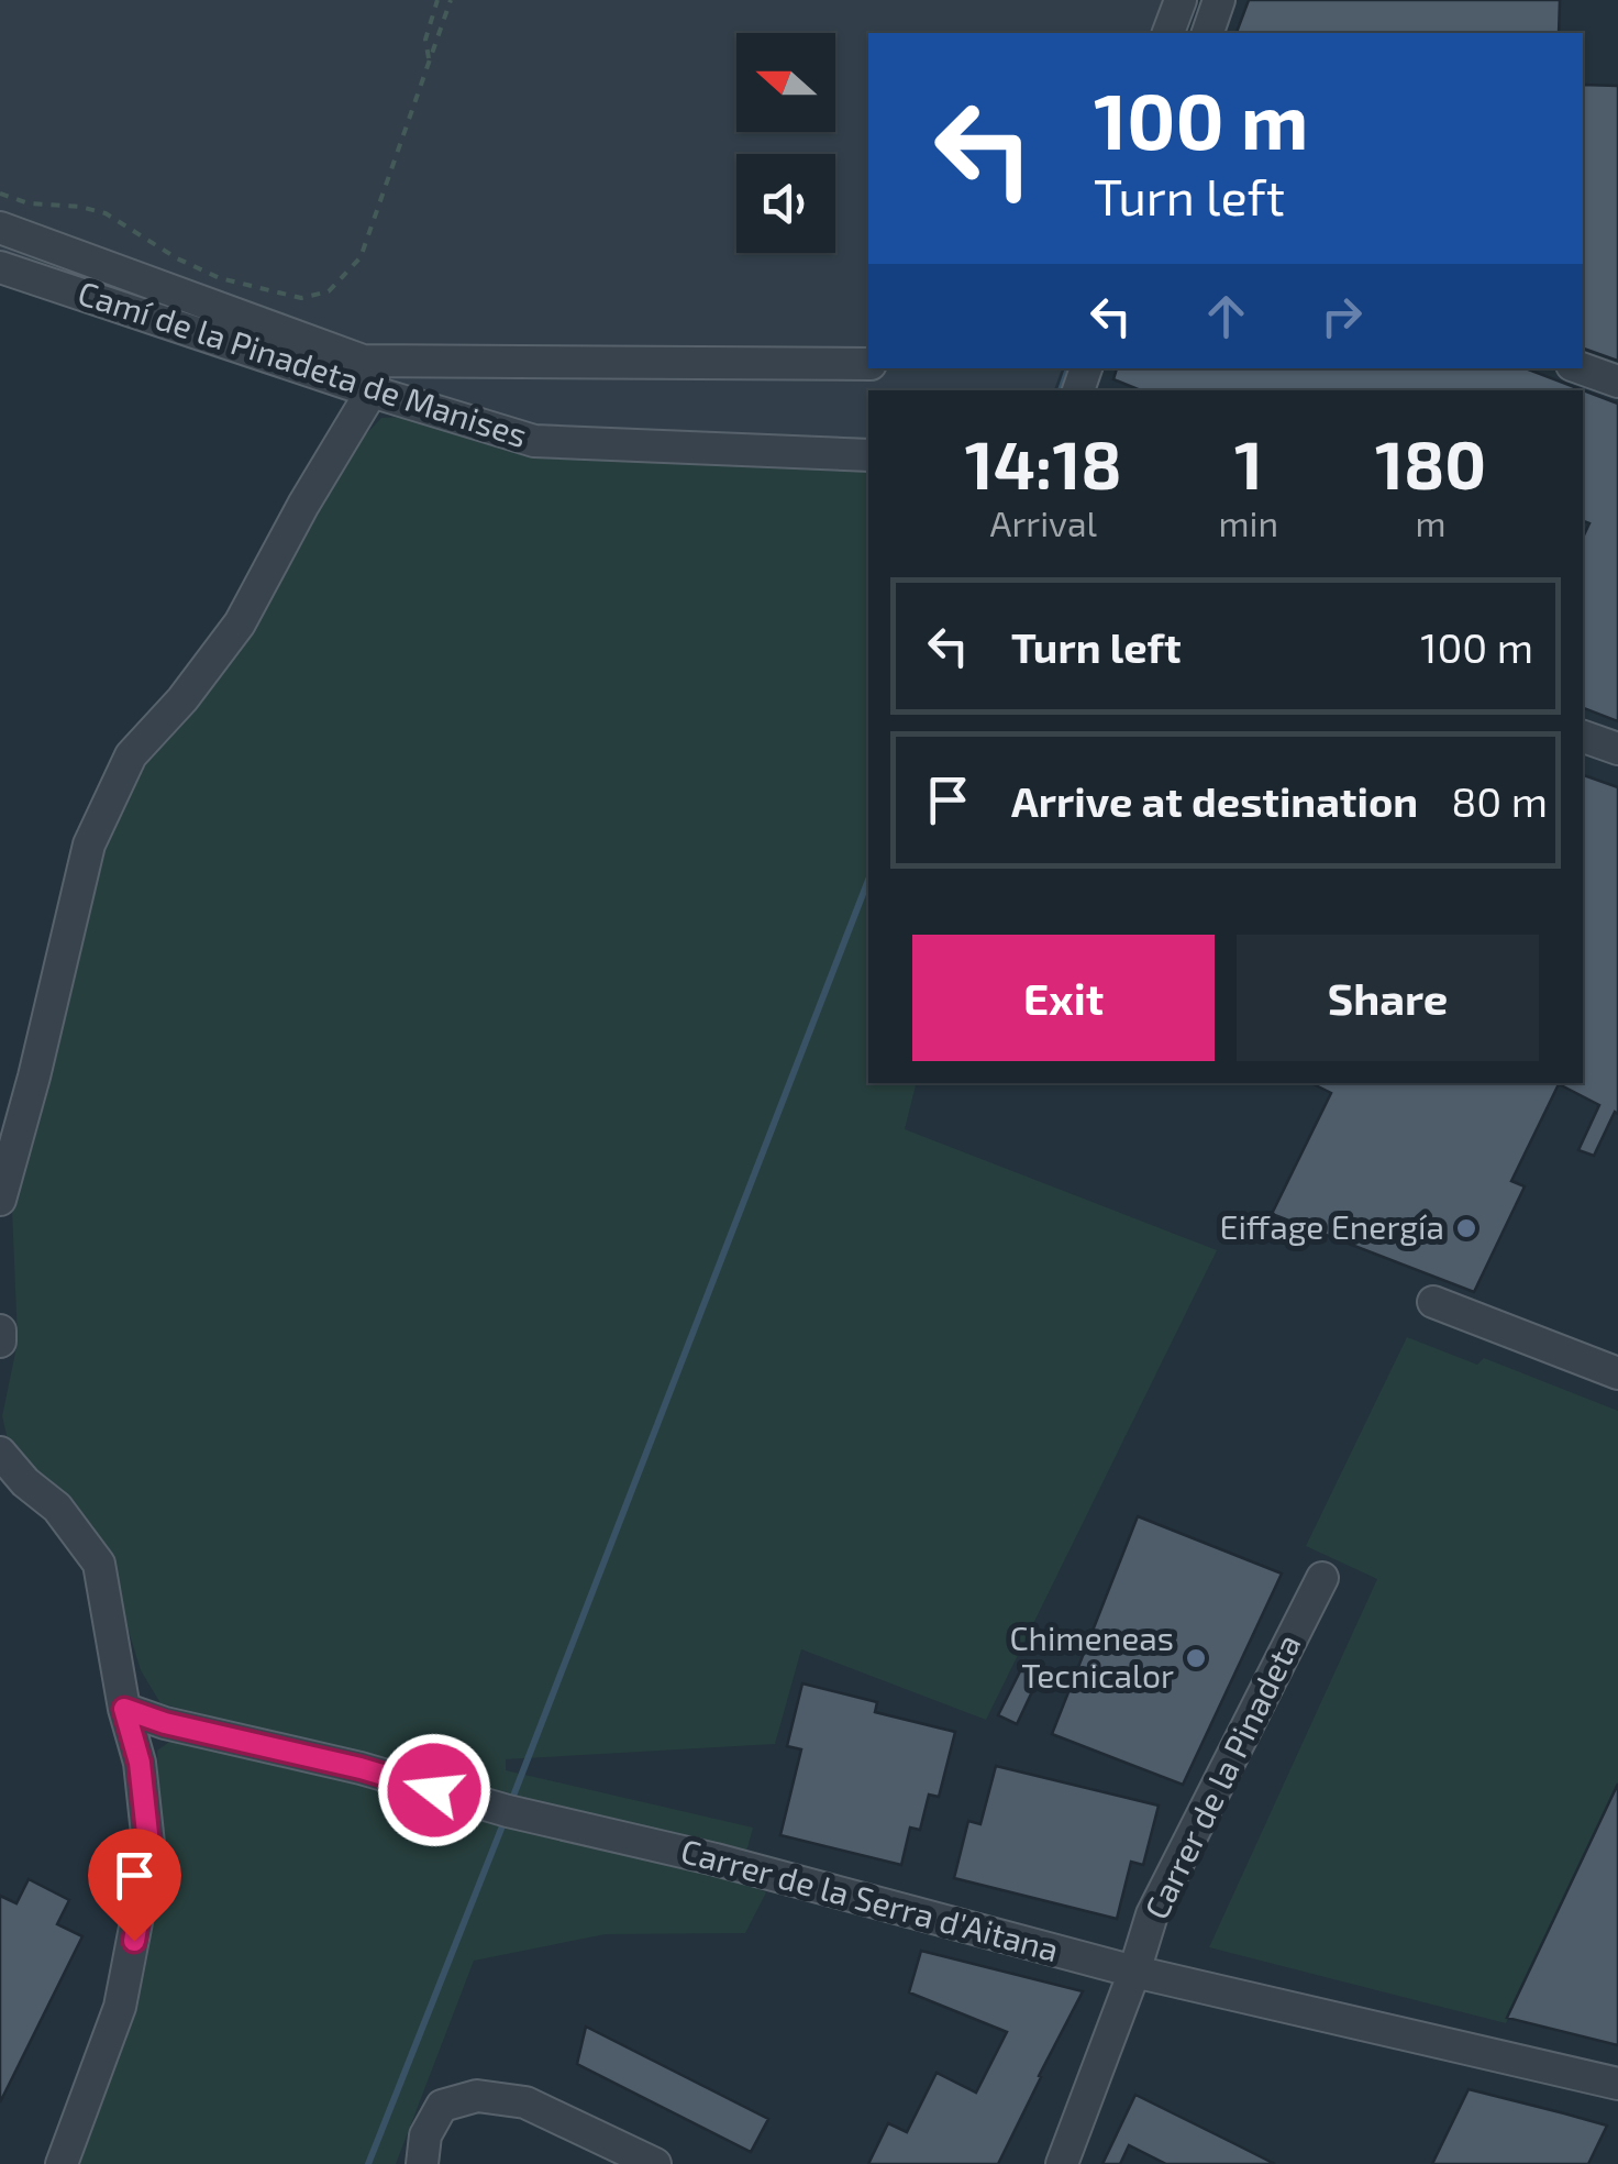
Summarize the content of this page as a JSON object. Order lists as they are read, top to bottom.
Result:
{
  "streets": {
    "street": ["Camí de la Pinadeta de Manises", "Carrer de la Pinadeta", "Carrer de la Serra d'Aitana"]
  },
  "crossings": [
    ["Carrer de la Pinadeta", "Carrer de la Serra d'Aitana"]
  ],
  "places": ["Eiffage Energía", "Chimeneas Tecnicalor"],
  "north": "left",
  "page": {
    "turn": ["100 m", "Turn left"],
    "eta": [
      "14:18",
      "Arrival",
      "1",
      "min",
      "180",
      "m"
    ],
    "list": [
      {
        "name": "Turn left",
        "value": "100 m"
      },
      {
        "name": "Arrive at destination",
        "value": "80 m"
      }
    ],
    "buttons": ["Exit", "Share"]
  }
}
